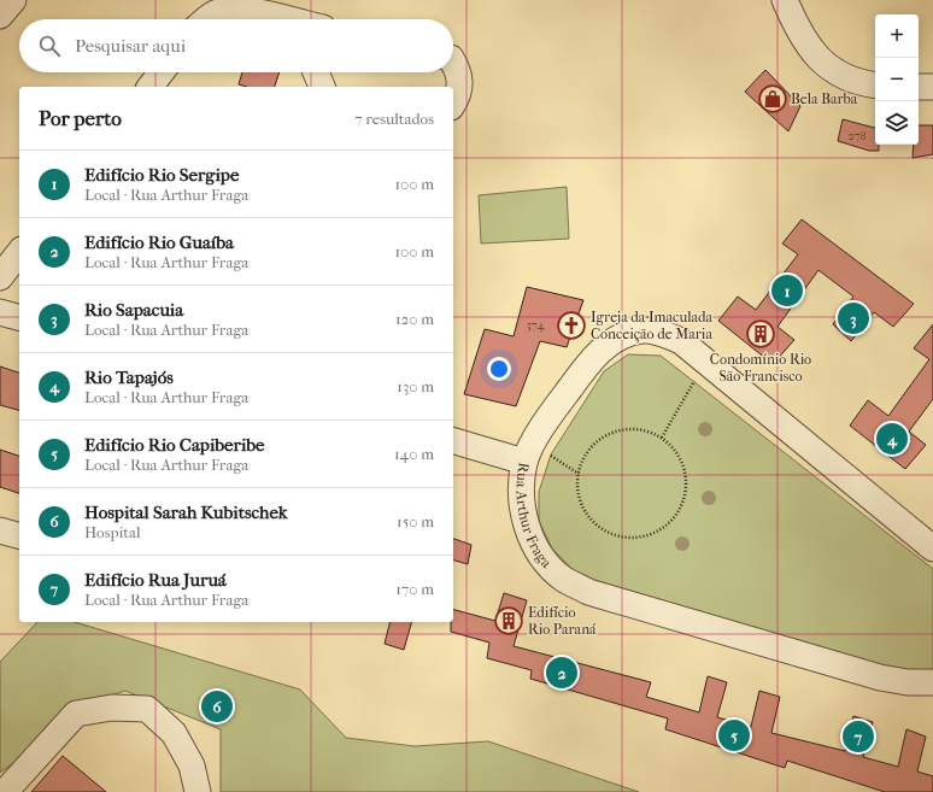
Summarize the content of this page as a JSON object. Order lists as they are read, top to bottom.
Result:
{
  "streets": {
    "street": ["Rua Arthur Fraga"]
  },
  "places": {
    "shop": ["Bela Barba"],
    "church": ["Igreja da Imaculada Conceição de Maria"],
    "building": ["Condomínio Rio São Francisco", "Edifício Rio Paraná"]
  },
  "house_numbers": ["278", "374"],
  "page": {
    "map_buttons": ["+", "−"],
    "search": "Pesquisar aqui",
    "heading": ["Por perto", "7 resultados"],
    "list": [
      {
        "mark": "1",
        "name": "Edifício Rio Sergipe",
        "note": "Local · Rua Arthur Fraga",
        "value": "100 m"
      },
      {
        "mark": "2",
        "name": "Edifício Rio Guaíba",
        "note": "Local · Rua Arthur Fraga",
        "value": "100 m"
      },
      {
        "mark": "3",
        "name": "Rio Sapacuia",
        "note": "Local · Rua Arthur Fraga",
        "value": "120 m"
      },
      {
        "mark": "4",
        "name": "Rio Tapajós",
        "note": "Local · Rua Arthur Fraga",
        "value": "130 m"
      },
      {
        "mark": "5",
        "name": "Edifício Rio Capiberibe",
        "note": "Local · Rua Arthur Fraga",
        "value": "140 m"
      },
      {
        "mark": "6",
        "name": "Hospital Sarah Kubitschek",
        "note": "Hospital",
        "value": "150 m"
      },
      {
        "mark": "7",
        "name": "Edifício Rua Juruá",
        "note": "Local · Rua Arthur Fraga",
        "value": "170 m"
      }
    ],
    "pins": [
      "1",
      "3",
      "4",
      "2",
      "6",
      "5",
      "7"
    ]
  }
}
